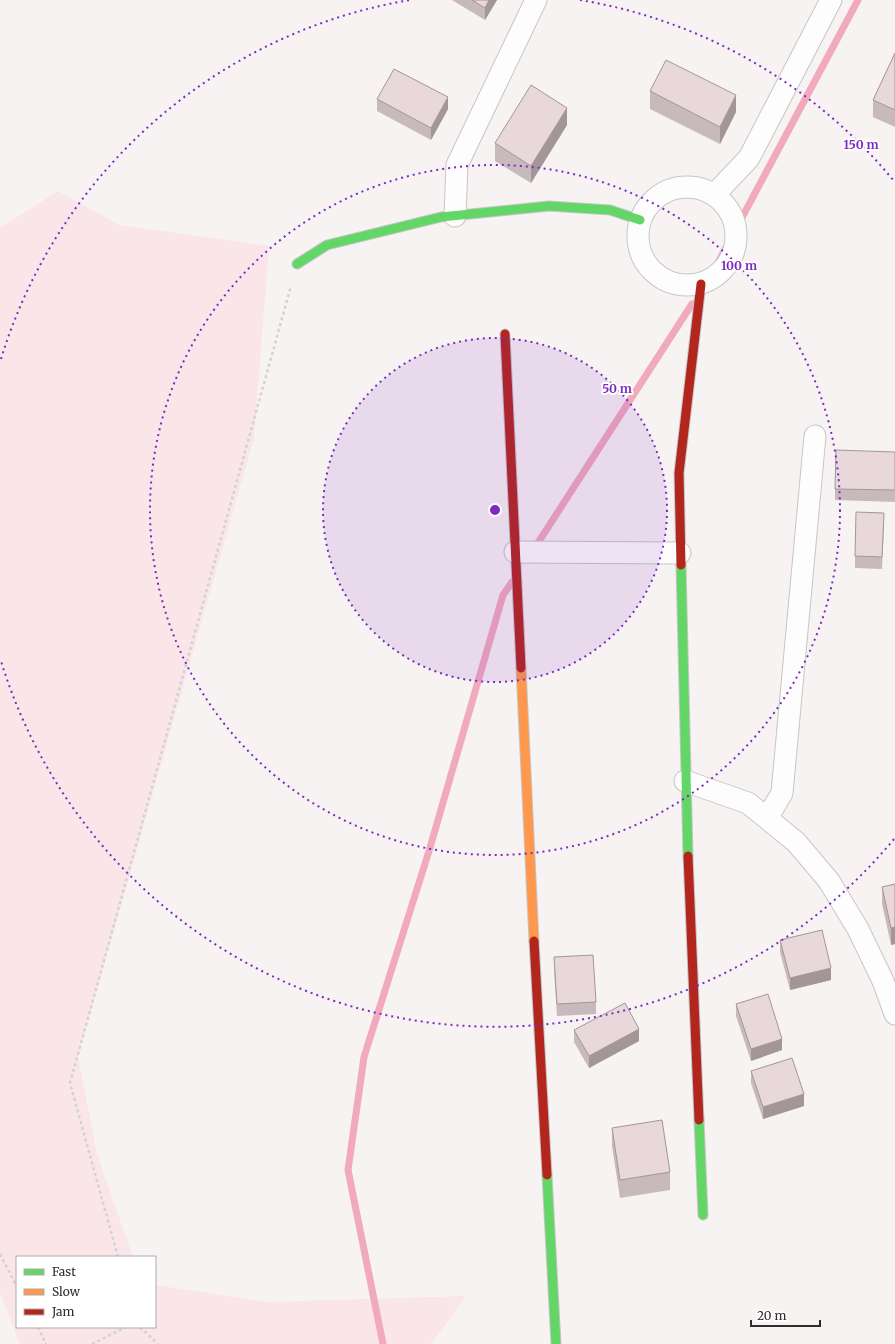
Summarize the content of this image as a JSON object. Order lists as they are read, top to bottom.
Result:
{
  "legend": ["Fast", "Slow", "Jam"],
  "scale_bar": "20 m",
  "rings": ["150 m", "100 m", "50 m"]
}
